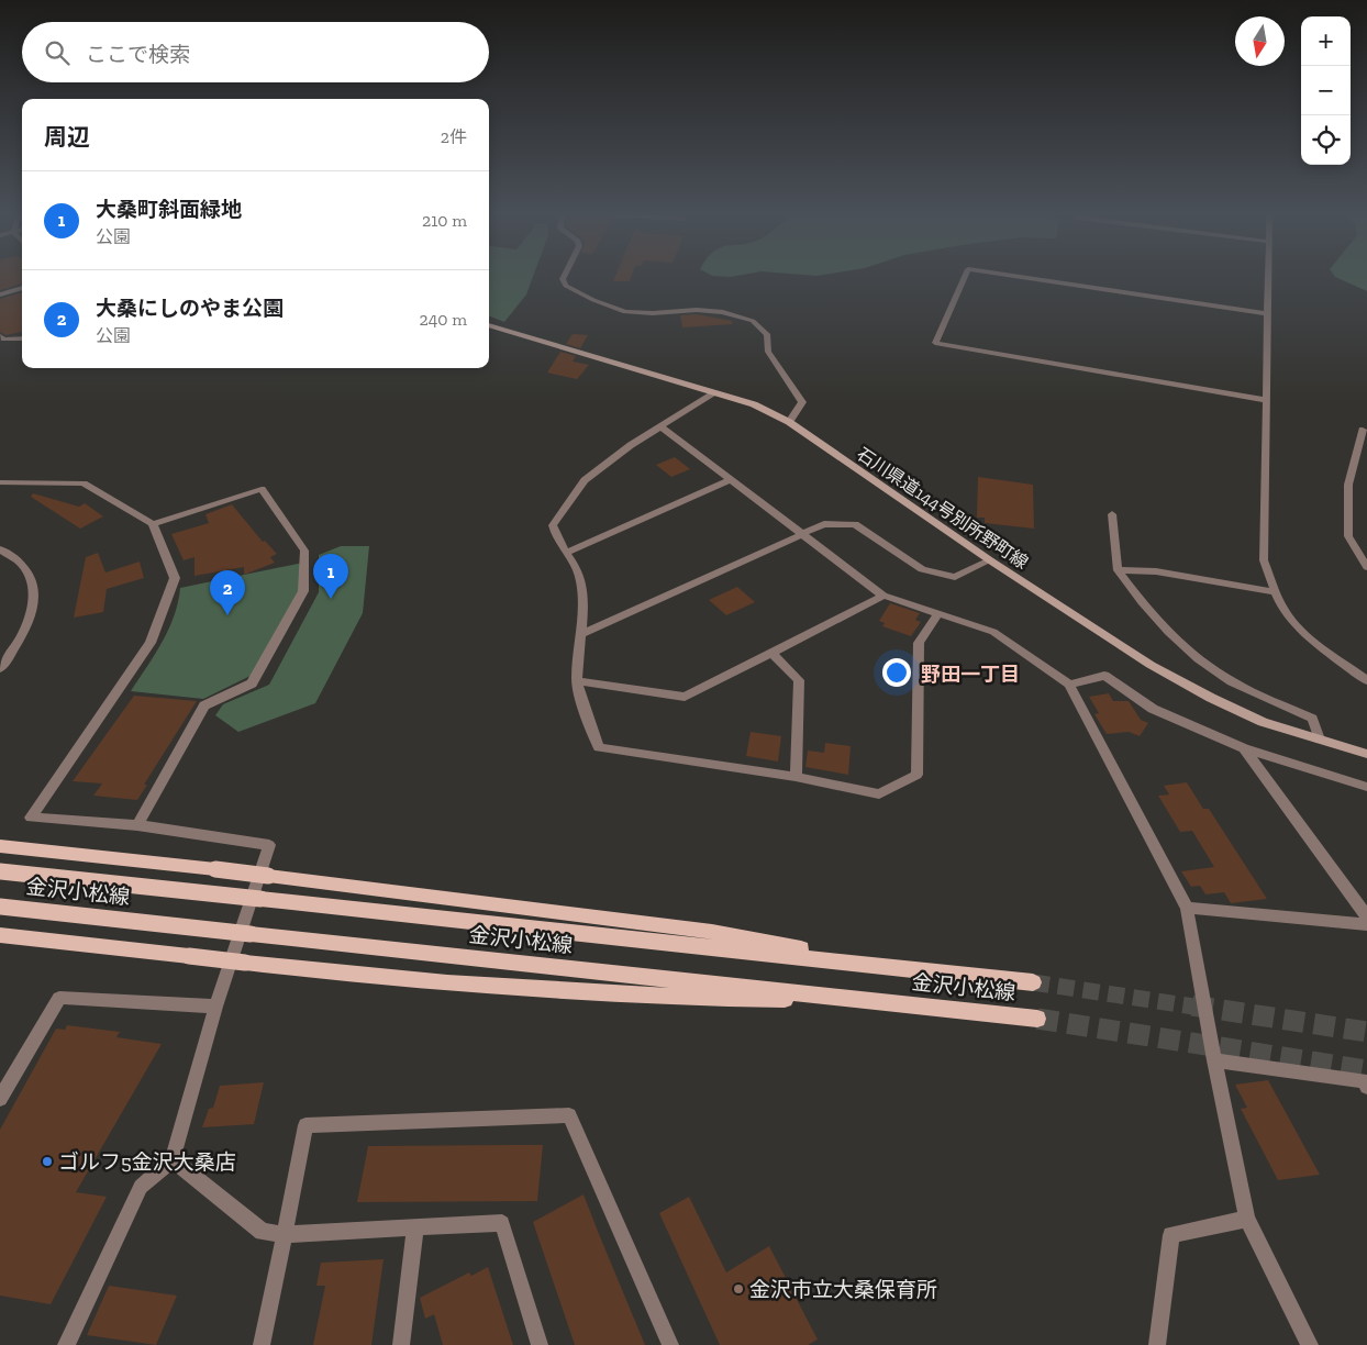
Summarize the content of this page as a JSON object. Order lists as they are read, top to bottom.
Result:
{
  "streets": {
    "main road": ["石川県道144号別所野町線", "金沢小松線"]
  },
  "districts": ["野田一丁目"],
  "places": ["ゴルフ5金沢大桑店", "金沢市立大桑保育所"],
  "north": "bottom",
  "page": {
    "map_buttons": ["+", "−"],
    "search": "ここで検索",
    "heading": ["周辺", "2件"],
    "list": [
      {
        "mark": "1",
        "name": "大桑町斜面緑地",
        "note": "公園",
        "value": "210 m"
      },
      {
        "mark": "2",
        "name": "大桑にしのやま公園",
        "note": "公園",
        "value": "240 m"
      }
    ],
    "pins": ["1", "2"]
  }
}
